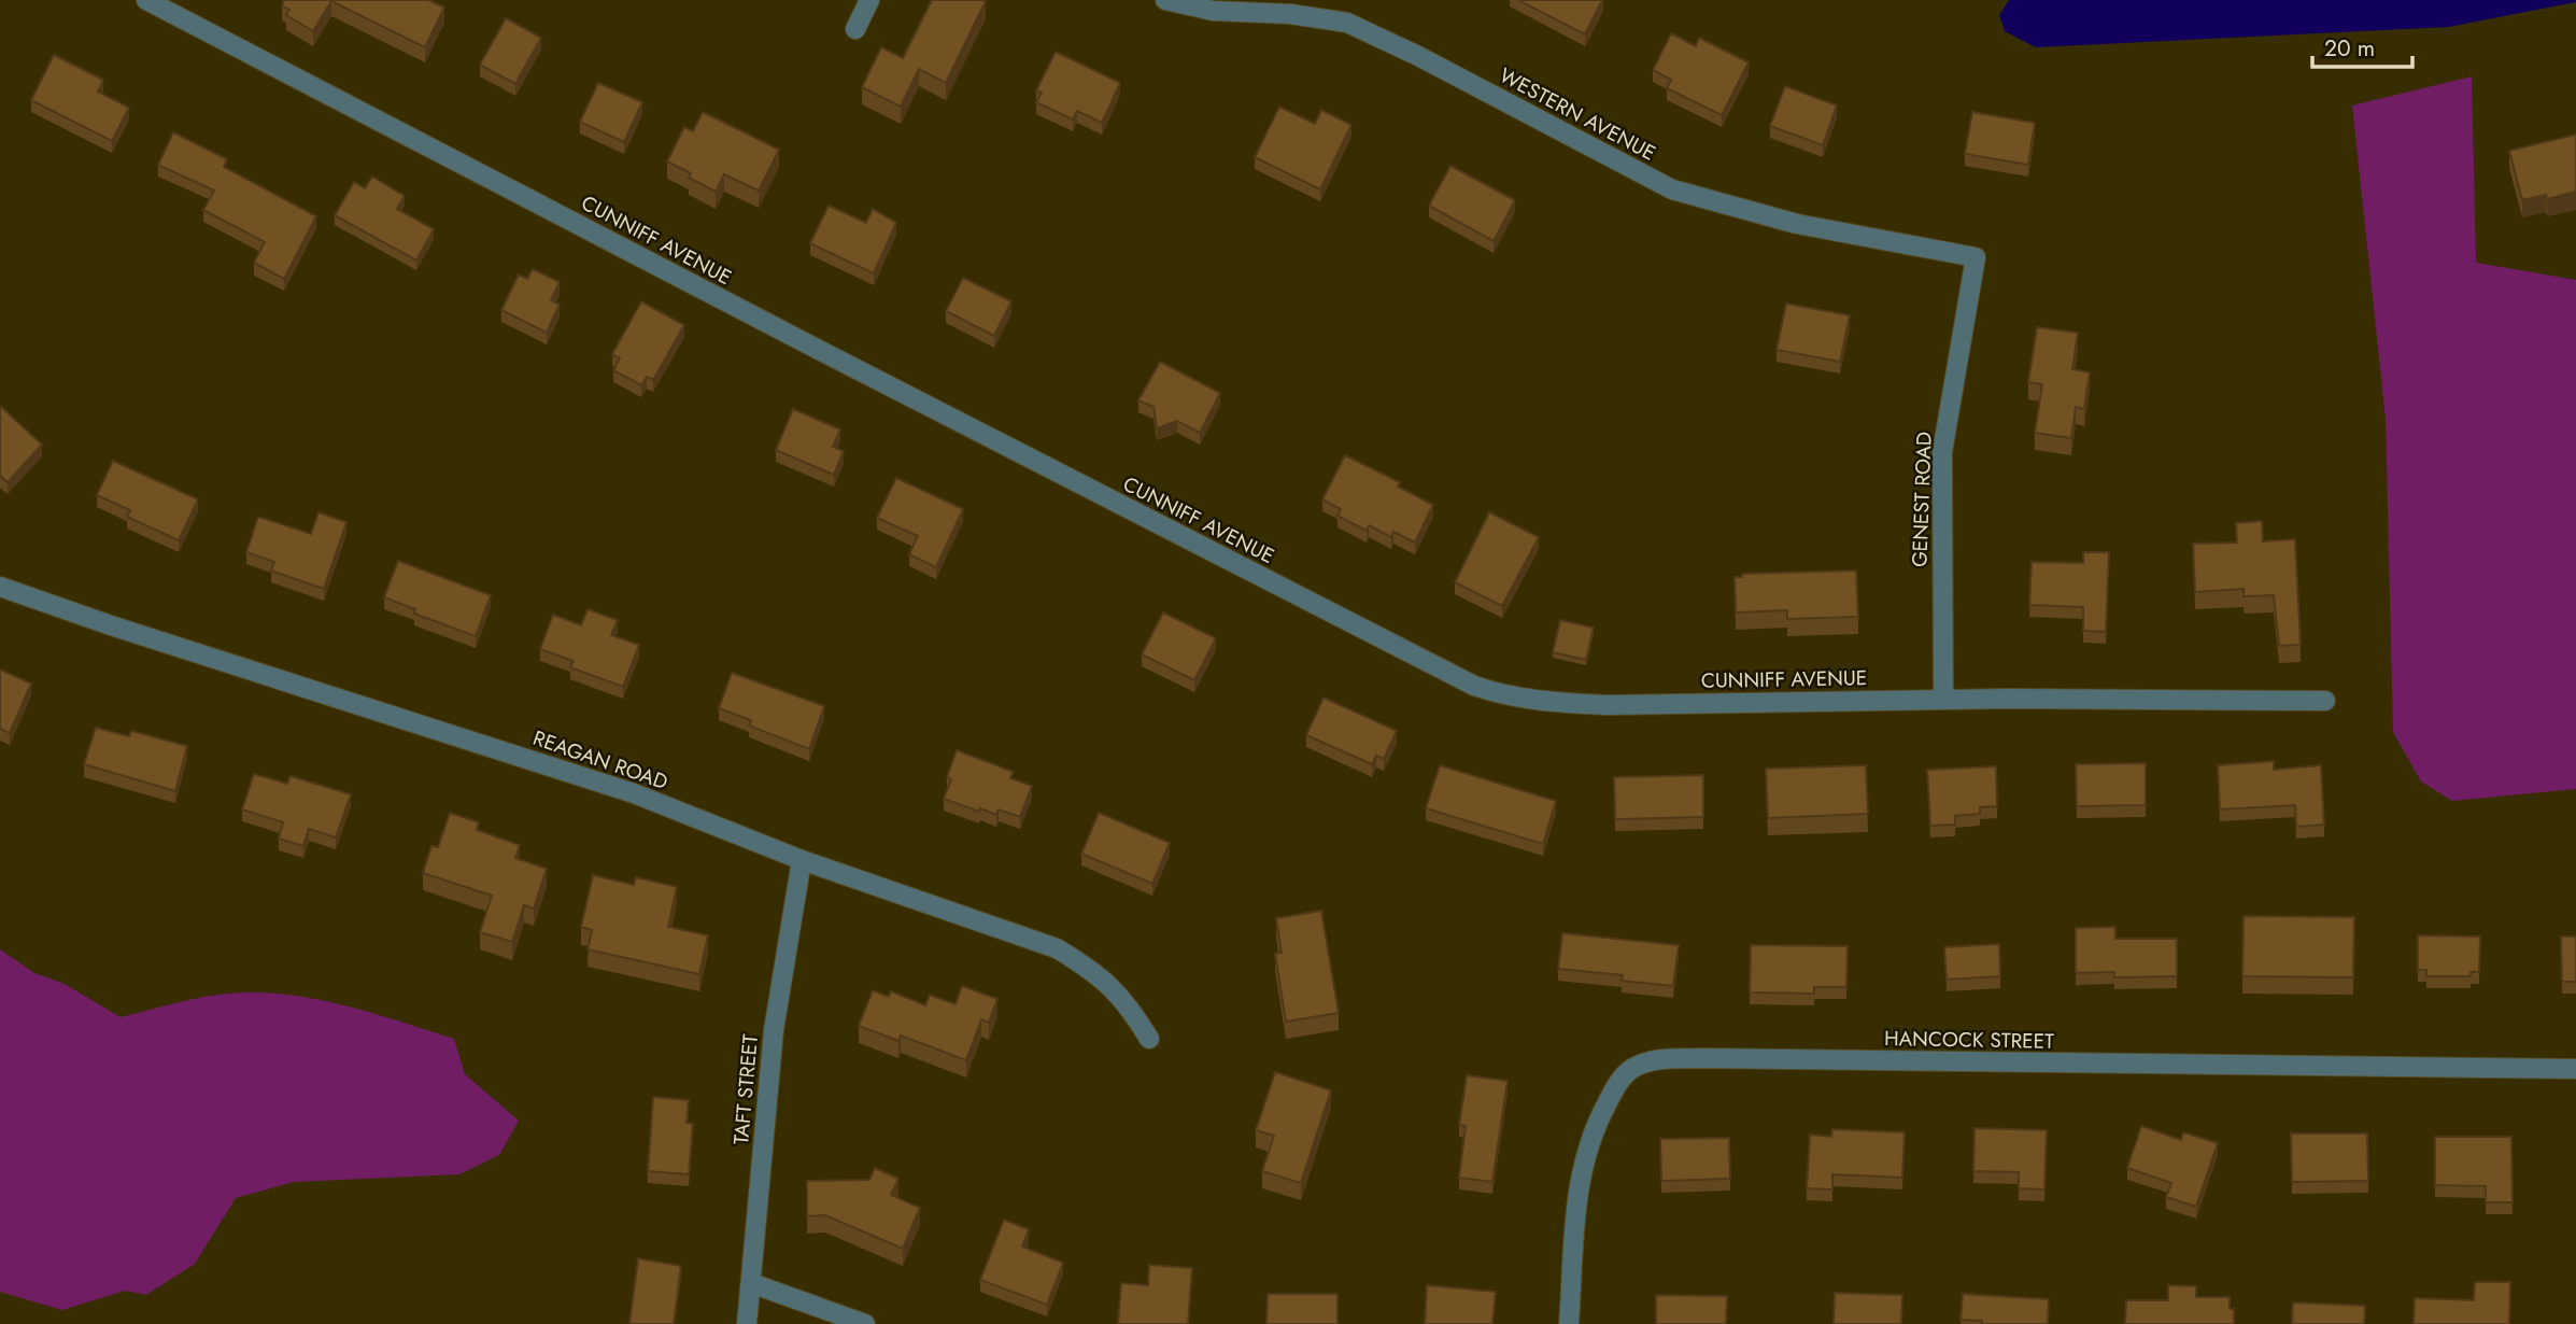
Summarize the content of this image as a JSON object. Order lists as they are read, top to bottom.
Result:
{
  "streets": {
    "street": [
      "WESTERN AVENUE",
      "CUNNIFF AVENUE",
      "GENEST ROAD",
      "REAGAN ROAD",
      "HANCOCK STREET",
      "TAFT STREET"
    ]
  },
  "crossings": [
    ["WESTERN AVENUE", "GENEST ROAD"],
    ["CUNNIFF AVENUE", "GENEST ROAD"],
    ["REAGAN ROAD", "TAFT STREET"]
  ],
  "scale_bar": "20 m"
}
